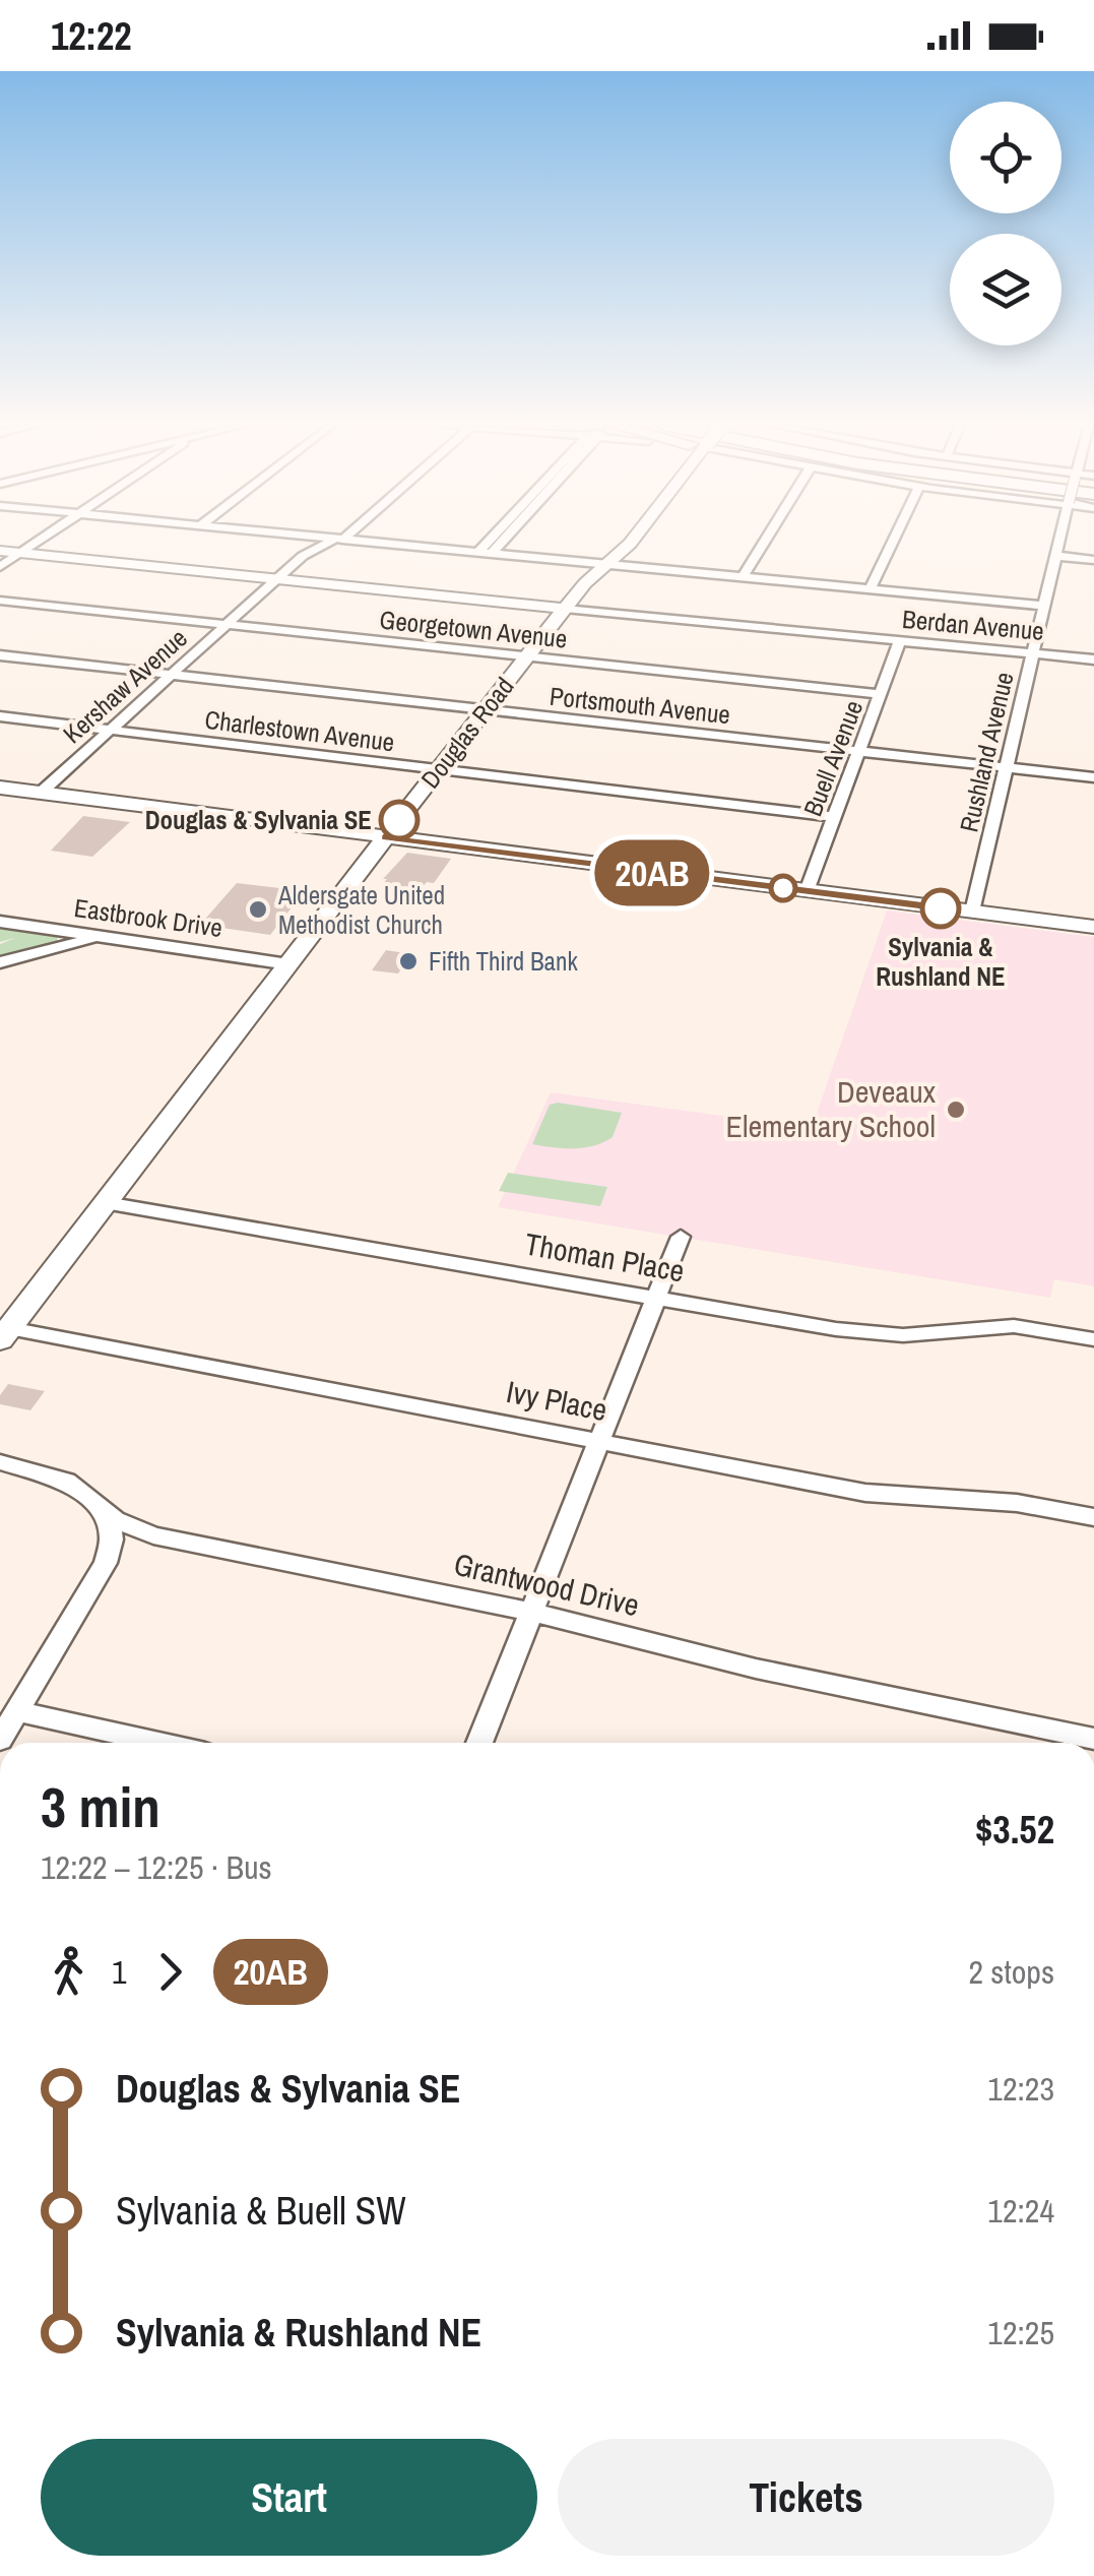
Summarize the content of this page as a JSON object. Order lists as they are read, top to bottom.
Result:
{
  "streets": {
    "street": [
      "Berdan Avenue",
      "Georgetown Avenue",
      "Kershaw Avenue",
      "Portsmouth Avenue",
      "Charlestown Avenue",
      "Douglas Road",
      "Rushland Avenue",
      "Buell Avenue",
      "Eastbrook Drive",
      "Thoman Place",
      "Ivy Place",
      "Grantwood Drive"
    ]
  },
  "crossings": [
    ["Berdan Avenue", "Kershaw Avenue"],
    ["Berdan Avenue", "Douglas Road"],
    ["Berdan Avenue", "Rushland Avenue"],
    ["Berdan Avenue", "Buell Avenue"],
    ["Georgetown Avenue", "Kershaw Avenue"],
    ["Georgetown Avenue", "Douglas Road"],
    ["Georgetown Avenue", "Buell Avenue"],
    ["Kershaw Avenue", "Portsmouth Avenue"],
    ["Kershaw Avenue", "Charlestown Avenue"],
    ["Portsmouth Avenue", "Douglas Road"],
    ["Portsmouth Avenue", "Rushland Avenue"],
    ["Portsmouth Avenue", "Buell Avenue"],
    ["Charlestown Avenue", "Douglas Road"],
    ["Charlestown Avenue", "Buell Avenue"],
    ["Douglas Road", "Eastbrook Drive"],
    ["Douglas Road", "Thoman Place"],
    ["Douglas Road", "Ivy Place"]
  ],
  "places": [
    "Douglas & Sylvania SE",
    "Sylvania & Rushland NE",
    "Aldersgate United Methodist Church",
    "Fifth Third Bank",
    "Deveaux Elementary School"
  ],
  "lines": ["bus line 20AB"],
  "page": {
    "status": "12:22",
    "on_map": "20AB",
    "heading": ["3 min", "12:22 – 12:25 · Bus", "$3.52"],
    "legs": ["1", "20AB", "2 stops"],
    "list": [
      {
        "name": "Douglas & Sylvania SE",
        "value": "12:23"
      },
      {
        "name": "Sylvania & Buell SW",
        "value": "12:24"
      },
      {
        "name": "Sylvania & Rushland NE",
        "value": "12:25"
      }
    ],
    "buttons": ["Start", "Tickets"]
  }
}
